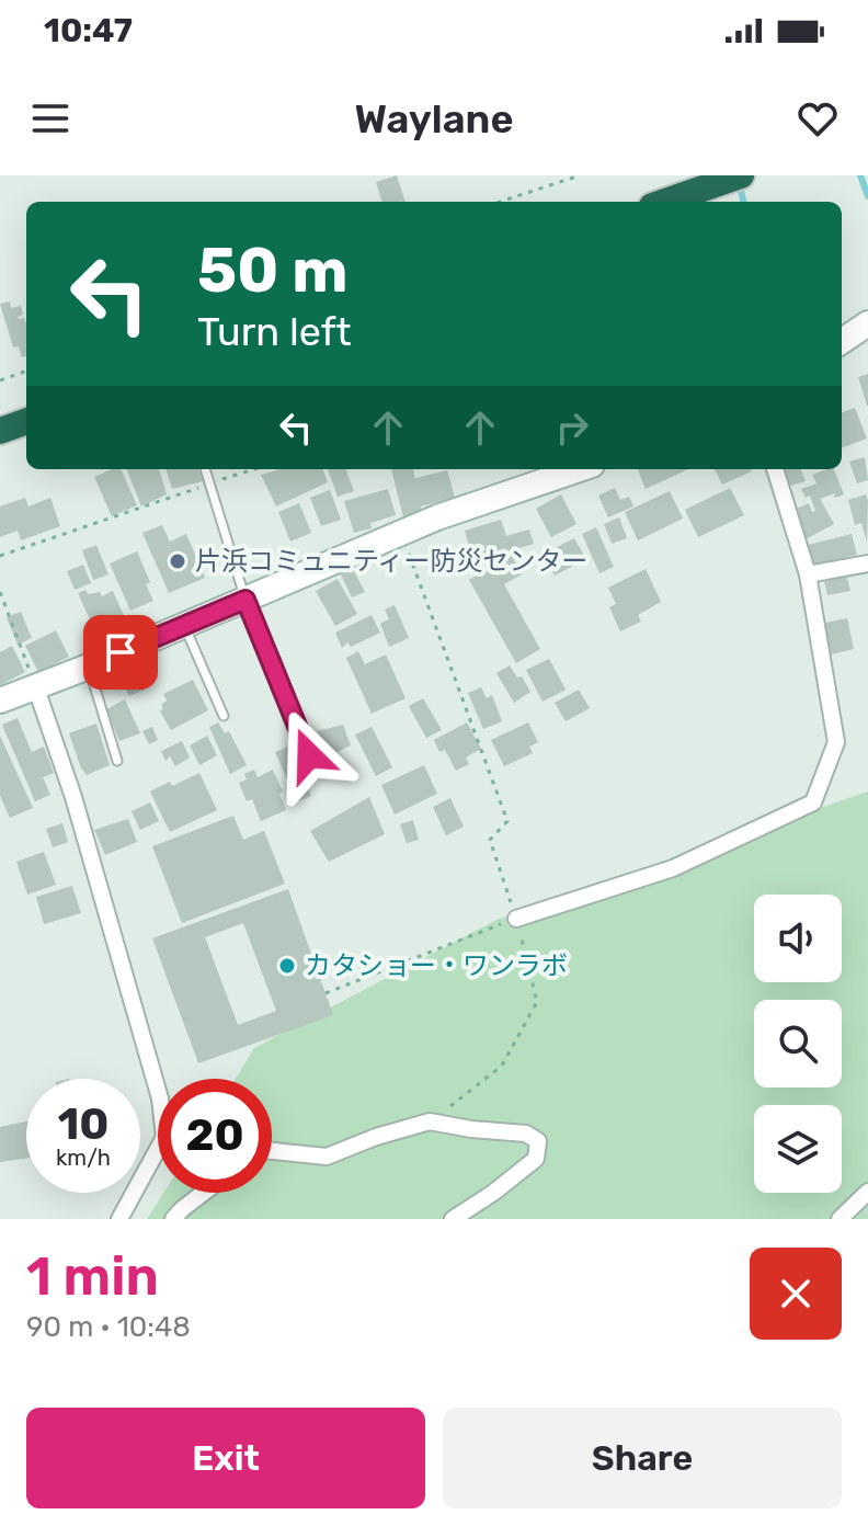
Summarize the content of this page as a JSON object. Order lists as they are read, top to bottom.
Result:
{
  "places": ["片浜コミュニティー防災センター", "カタショー・ワンラボ"],
  "page": {
    "status": "10:47",
    "header": "Waylane",
    "turn": ["50 m", "Turn left"],
    "speed": "10 km/h",
    "limit": "20",
    "heading": ["1 min", "90 m · 10:48"],
    "buttons": ["Exit", "Share"]
  }
}
